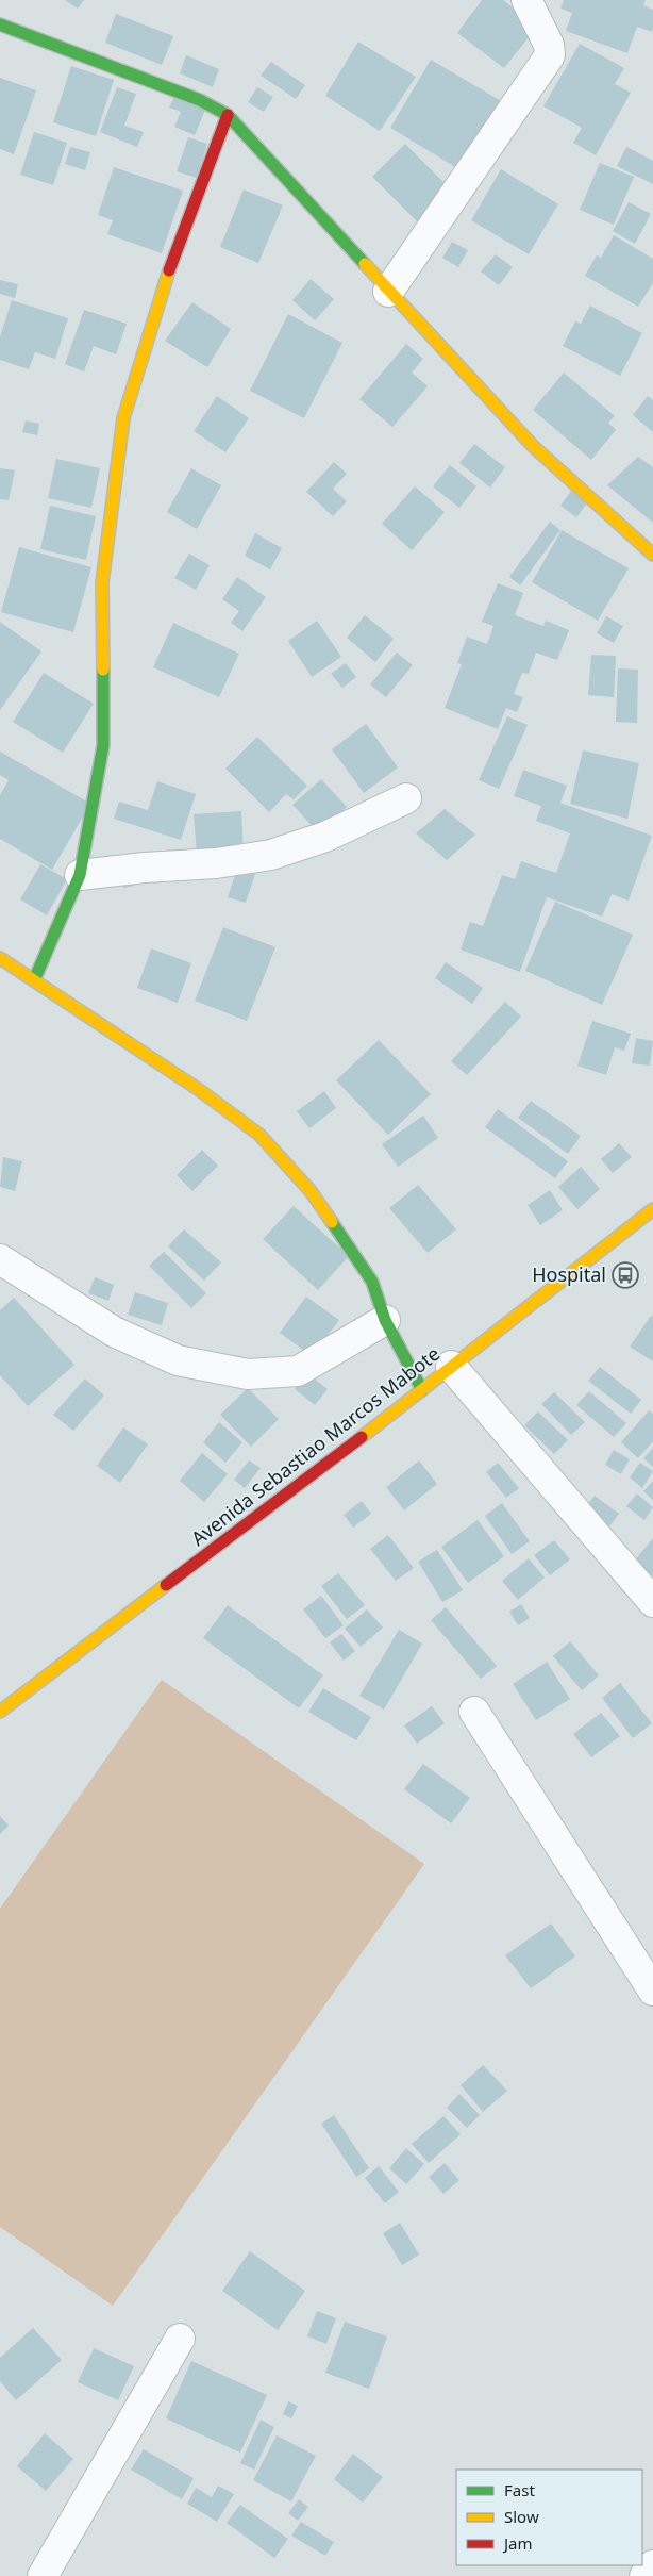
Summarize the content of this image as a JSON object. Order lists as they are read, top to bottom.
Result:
{
  "streets": {
    "street": ["Avenida Sebastiao Marcos Mabote"]
  },
  "places": {
    "bus stop": ["Hospital"]
  },
  "legend": ["Fast", "Slow", "Jam"]
}
